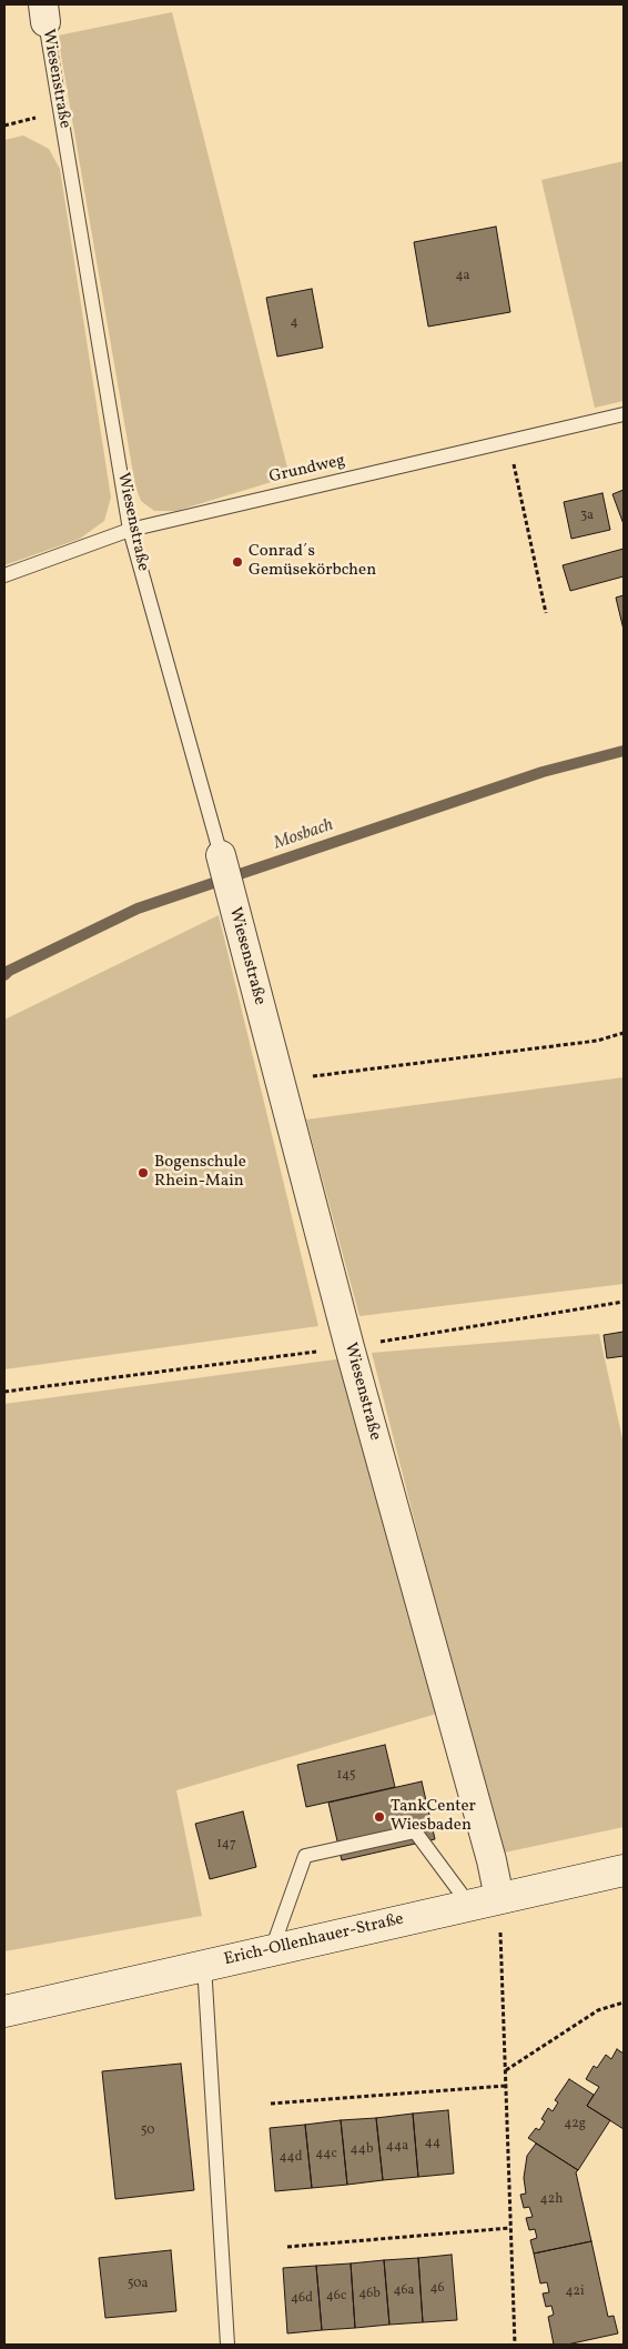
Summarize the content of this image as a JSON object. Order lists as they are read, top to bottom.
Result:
{
  "streets": {
    "street": ["Wiesenstraße", "Erich-Ollenhauer-Straße"],
    "lane": ["Grundweg"]
  },
  "crossings": [
    ["Wiesenstraße", "Grundweg"],
    ["Wiesenstraße", "Erich-Ollenhauer-Straße"]
  ],
  "water": ["Mosbach"],
  "places": ["Conrad´s Gemüsekörbchen", "Bogenschule Rhein-Main", "TankCenter Wiesbaden"],
  "house_numbers": [
    "4a",
    "4",
    "3a",
    "145",
    "147",
    "42g",
    "50",
    "44",
    "44a",
    "44b",
    "44c",
    "44d",
    "42h",
    "50a",
    "46",
    "46a",
    "42i",
    "46b",
    "46c",
    "46d"
  ]
}
